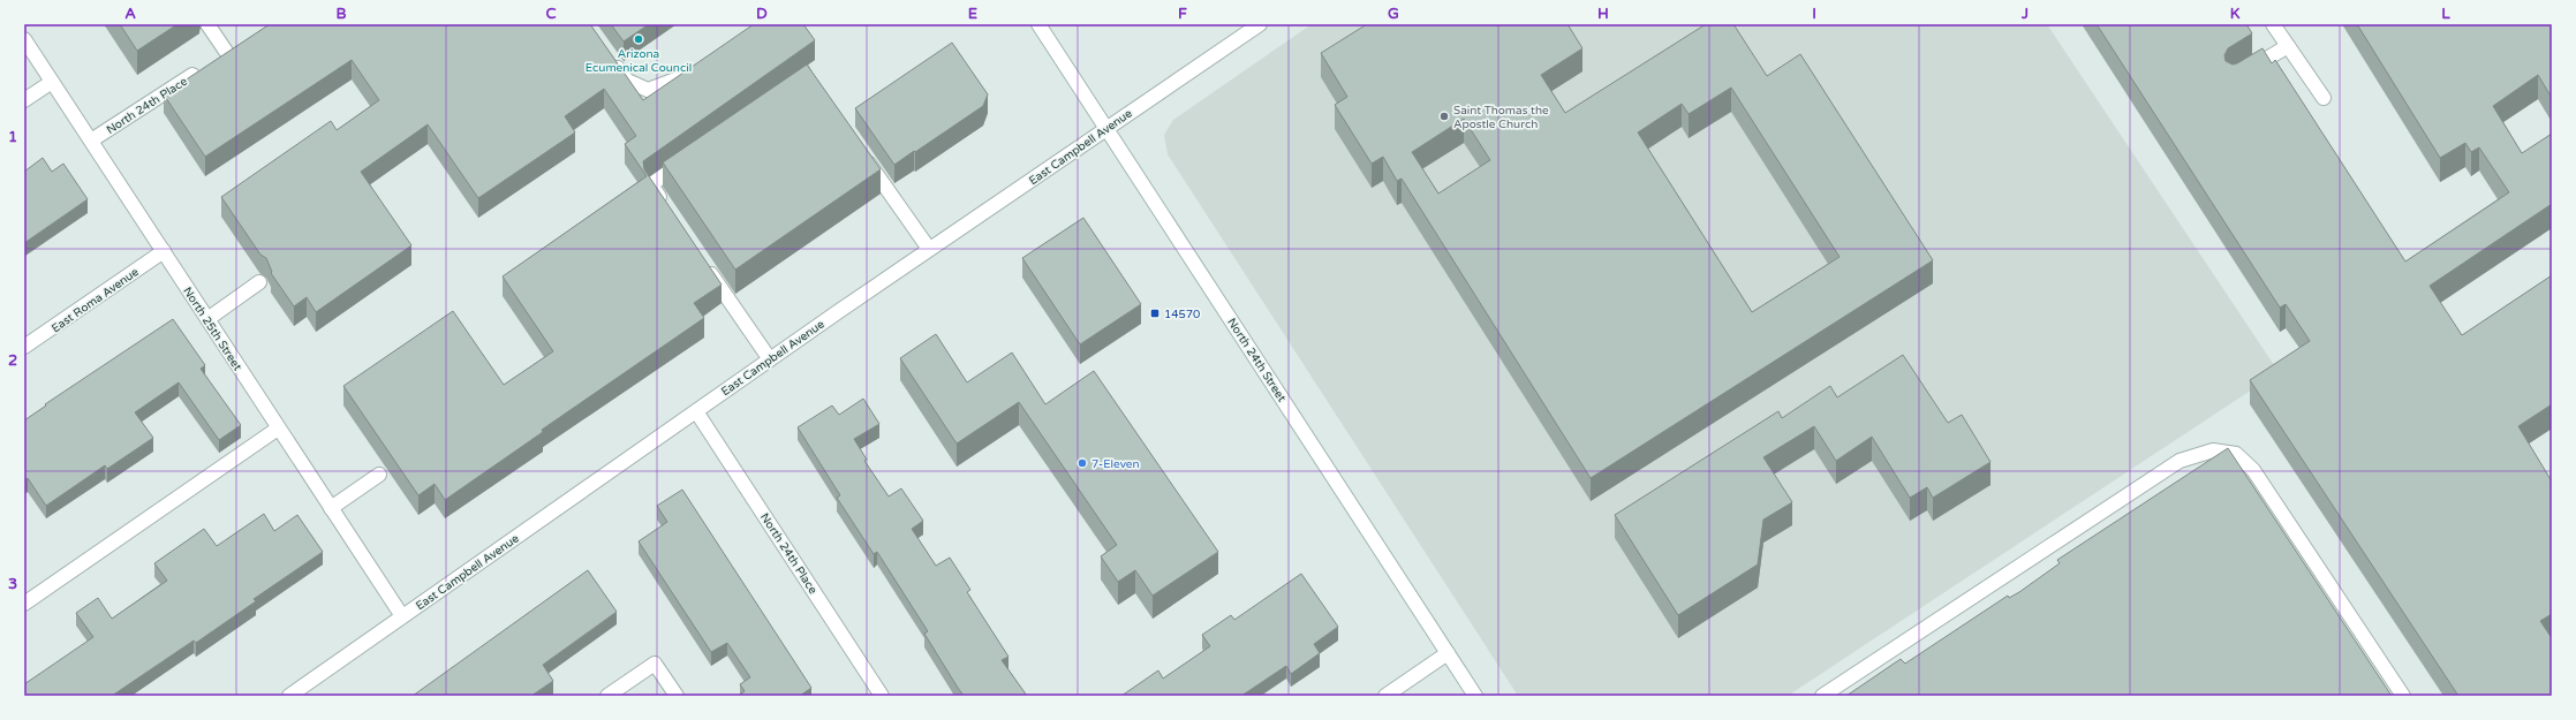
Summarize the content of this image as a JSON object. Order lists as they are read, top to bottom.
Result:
{
  "streets": {
    "street": [
      "North 24th Place",
      "East Campbell Avenue",
      "East Roma Avenue",
      "North 25th Street",
      "North 24th Street"
    ]
  },
  "crossings": [
    ["North 24th Place", "East Campbell Avenue"],
    ["North 24th Place", "North 25th Street"],
    ["East Campbell Avenue", "North 25th Street"],
    ["East Campbell Avenue", "North 24th Street"],
    ["East Roma Avenue", "North 25th Street"]
  ],
  "places": {
    "other": ["Arizona Ecumenical Council", "Saint Thomas the Apostle Church", "7-Eleven"],
    "transit": ["14570"]
  },
  "grid": {
    "columns": [
      "A",
      "B",
      "C",
      "D",
      "E",
      "F",
      "G",
      "H",
      "I",
      "J",
      "K",
      "L"
    ],
    "rows": ["1", "2", "3"]
  }
}
